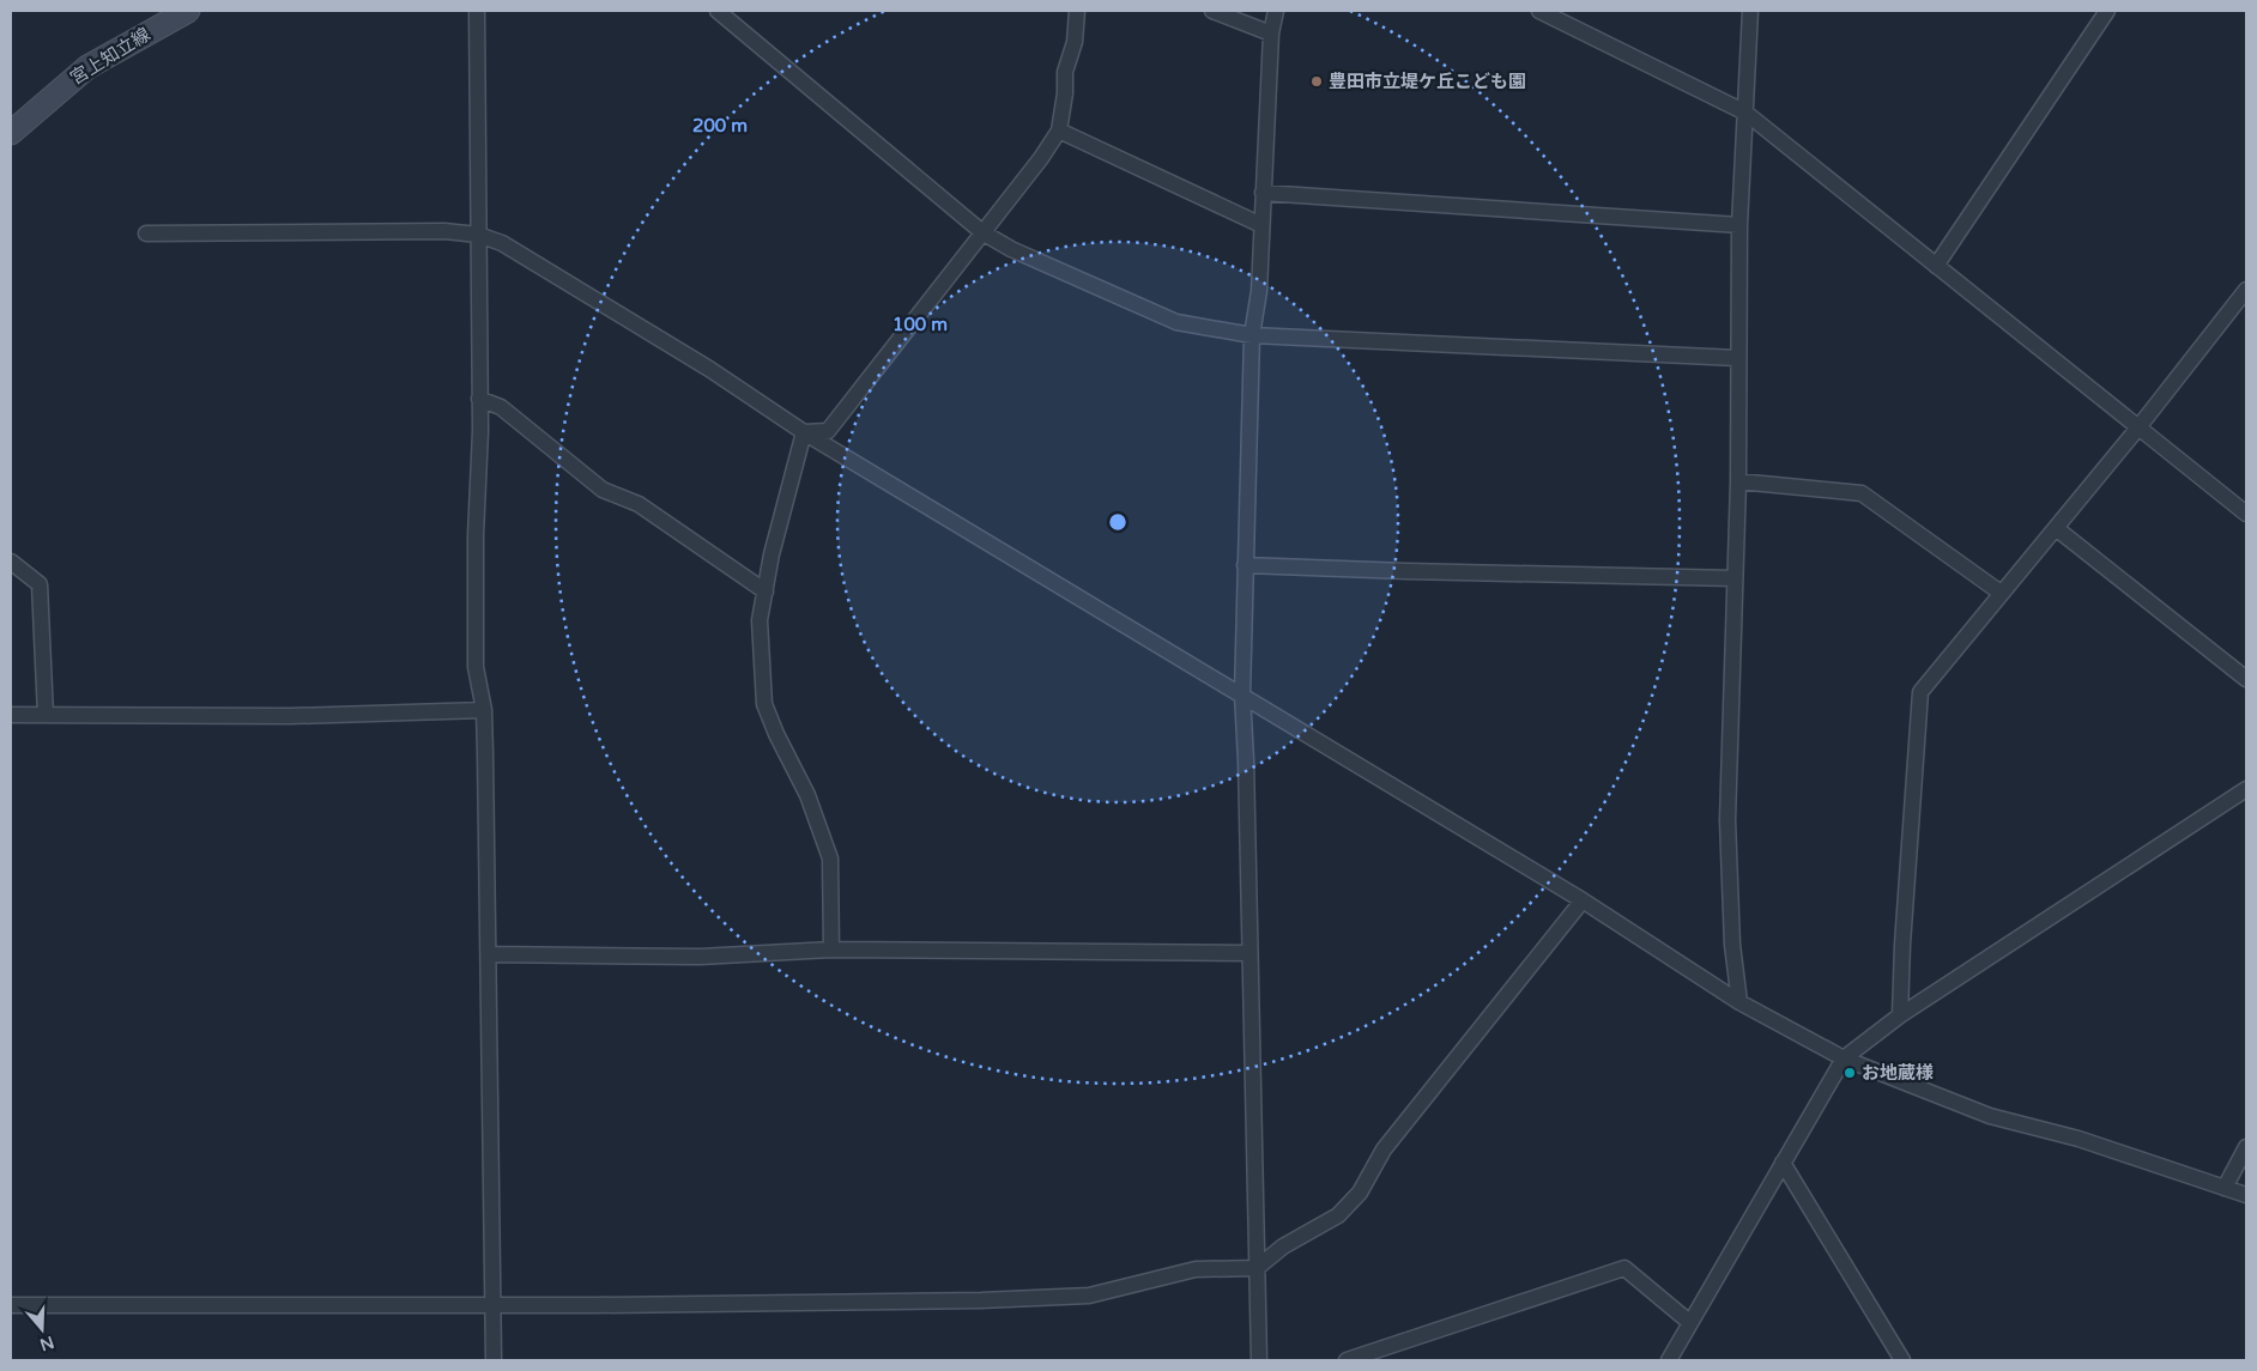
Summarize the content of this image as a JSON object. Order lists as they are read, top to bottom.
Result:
{
  "streets": {
    "main road": ["宮上知立線"]
  },
  "places": ["豊田市立堤ケ丘こども園", "お地蔵様"],
  "north": "bottom",
  "rings": ["200 m", "100 m"]
}
